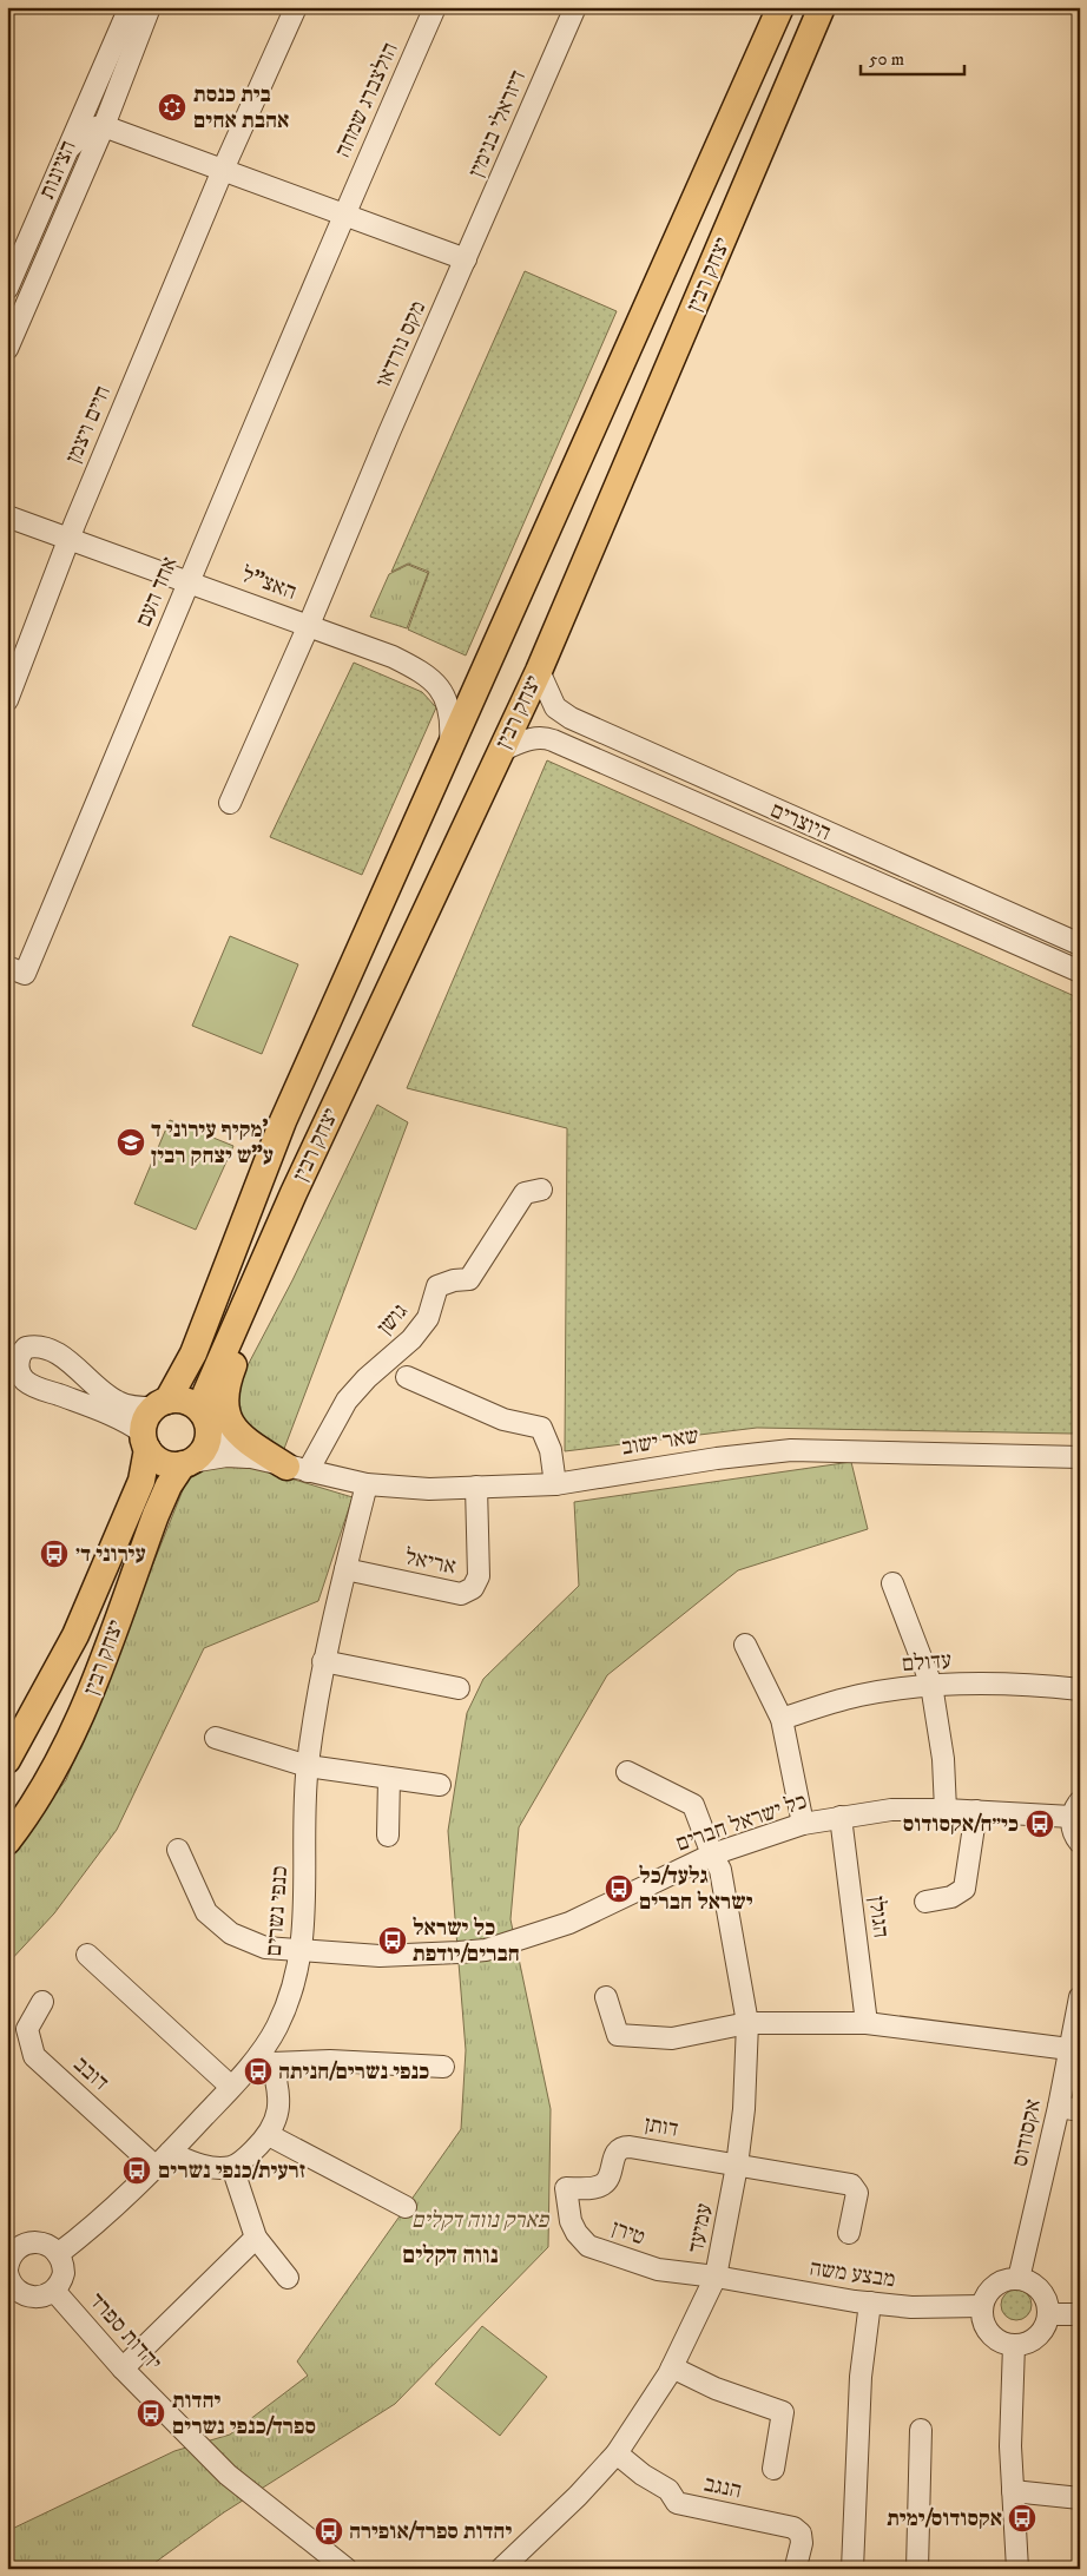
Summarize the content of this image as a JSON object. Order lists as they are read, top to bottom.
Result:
{
  "streets": {
    "main road": ["יצחק רבין"],
    "street": [
      "הולצברג שמחה",
      "דיזראלי בנימין",
      "הציונות",
      "מקס נורדאו",
      "חיים ויצמן",
      "האצ\"ל",
      "אחד העם",
      "היוצרים",
      "גושן",
      "שאר ישוב",
      "אריאל",
      "עדולם",
      "כל ישראל חברים",
      "כנפי נשרים",
      "הגולן",
      "דובב",
      "דותן",
      "אקסודוס",
      "עמיעד",
      "טירן",
      "מבצע משה",
      "יהדות ספרד",
      "הנגב"
    ]
  },
  "crossings": [
    ["הולצברג שמחה", "אחד העם"],
    ["דיזראלי בנימין", "מקס נורדאו"],
    ["יצחק רבין", "האצ\"ל"],
    ["יצחק רבין", "היוצרים"],
    ["יצחק רבין", "שאר ישוב"],
    ["מקס נורדאו", "האצ\"ל"],
    ["חיים ויצמן", "האצ\"ל"],
    ["האצ\"ל", "אחד העם"],
    ["גושן", "שאר ישוב"],
    ["שאר ישוב", "אריאל"],
    ["שאר ישוב", "כנפי נשרים"],
    ["אריאל", "כנפי נשרים"],
    ["כל ישראל חברים", "כנפי נשרים"],
    ["כל ישראל חברים", "הגולן"],
    ["כל ישראל חברים", "עמיעד"],
    ["כנפי נשרים", "דובב"],
    ["כנפי נשרים", "יהדות ספרד"],
    ["דותן", "עמיעד"],
    ["דותן", "טירן"],
    ["אקסודוס", "מבצע משה"],
    ["עמיעד", "טירן"],
    ["עמיעד", "מבצע משה"],
    ["עמיעד", "הנגב"],
    ["טירן", "מבצע משה"]
  ],
  "districts": ["נווה דקלים"],
  "parks": ["פארק נווה דקלים"],
  "places": {
    "synagogue": ["בית כנסת אהבת אחים"],
    "school or university": ["מקיף עירוני ד' ע\"ש יצחק רבין"],
    "bus stop": [
      "עירוני ד׳",
      "כי״ח/אקסודוס",
      "גלעד/כל ישראל חברים",
      "כל ישראל חברים/יודפת",
      "כנפי נשרים/חניתה",
      "זרעית/כנפי נשרים",
      "יהדות ספרד/כנפי נשרים",
      "אקסודוס/ימית",
      "יהדות ספרד/אופירה"
    ]
  },
  "scale_bar": "50 m"
}
